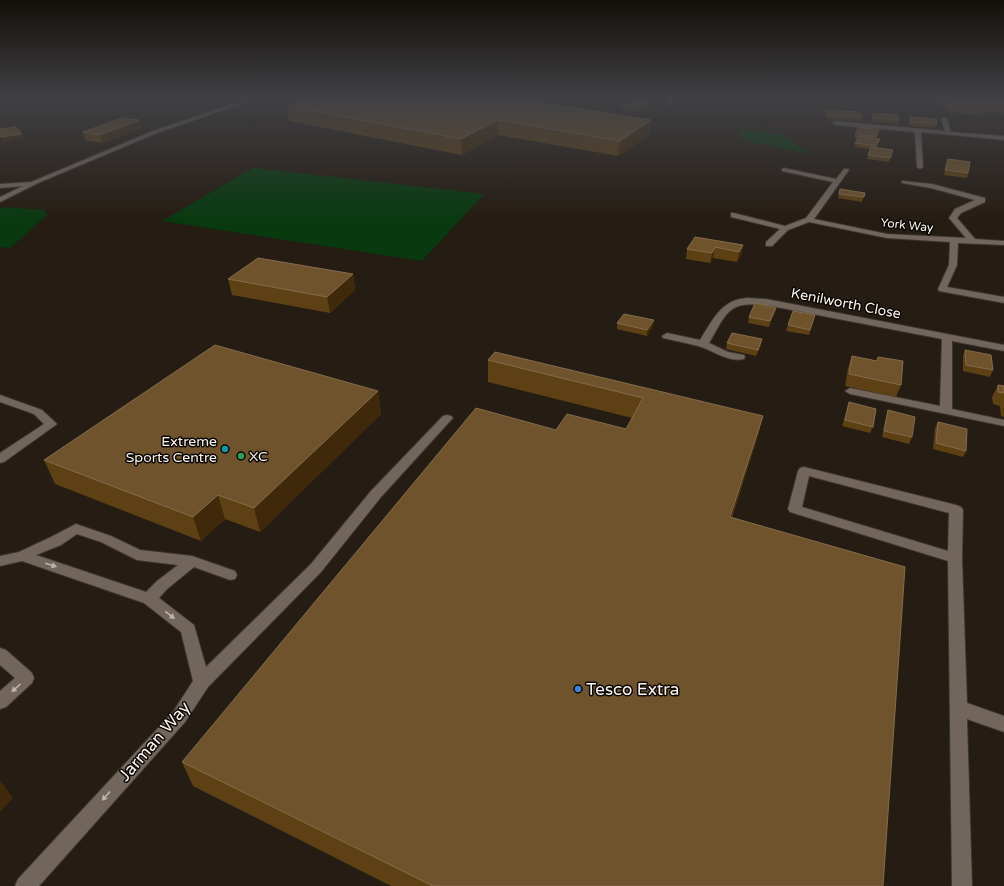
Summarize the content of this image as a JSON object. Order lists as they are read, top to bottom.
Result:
{
  "streets": {
    "street": ["York Way", "Kenilworth Close", "Jarman Way"]
  },
  "one_way": ["Jarman Way"],
  "places": ["Extreme Sports Centre", "XC", "Tesco Extra"]
}
